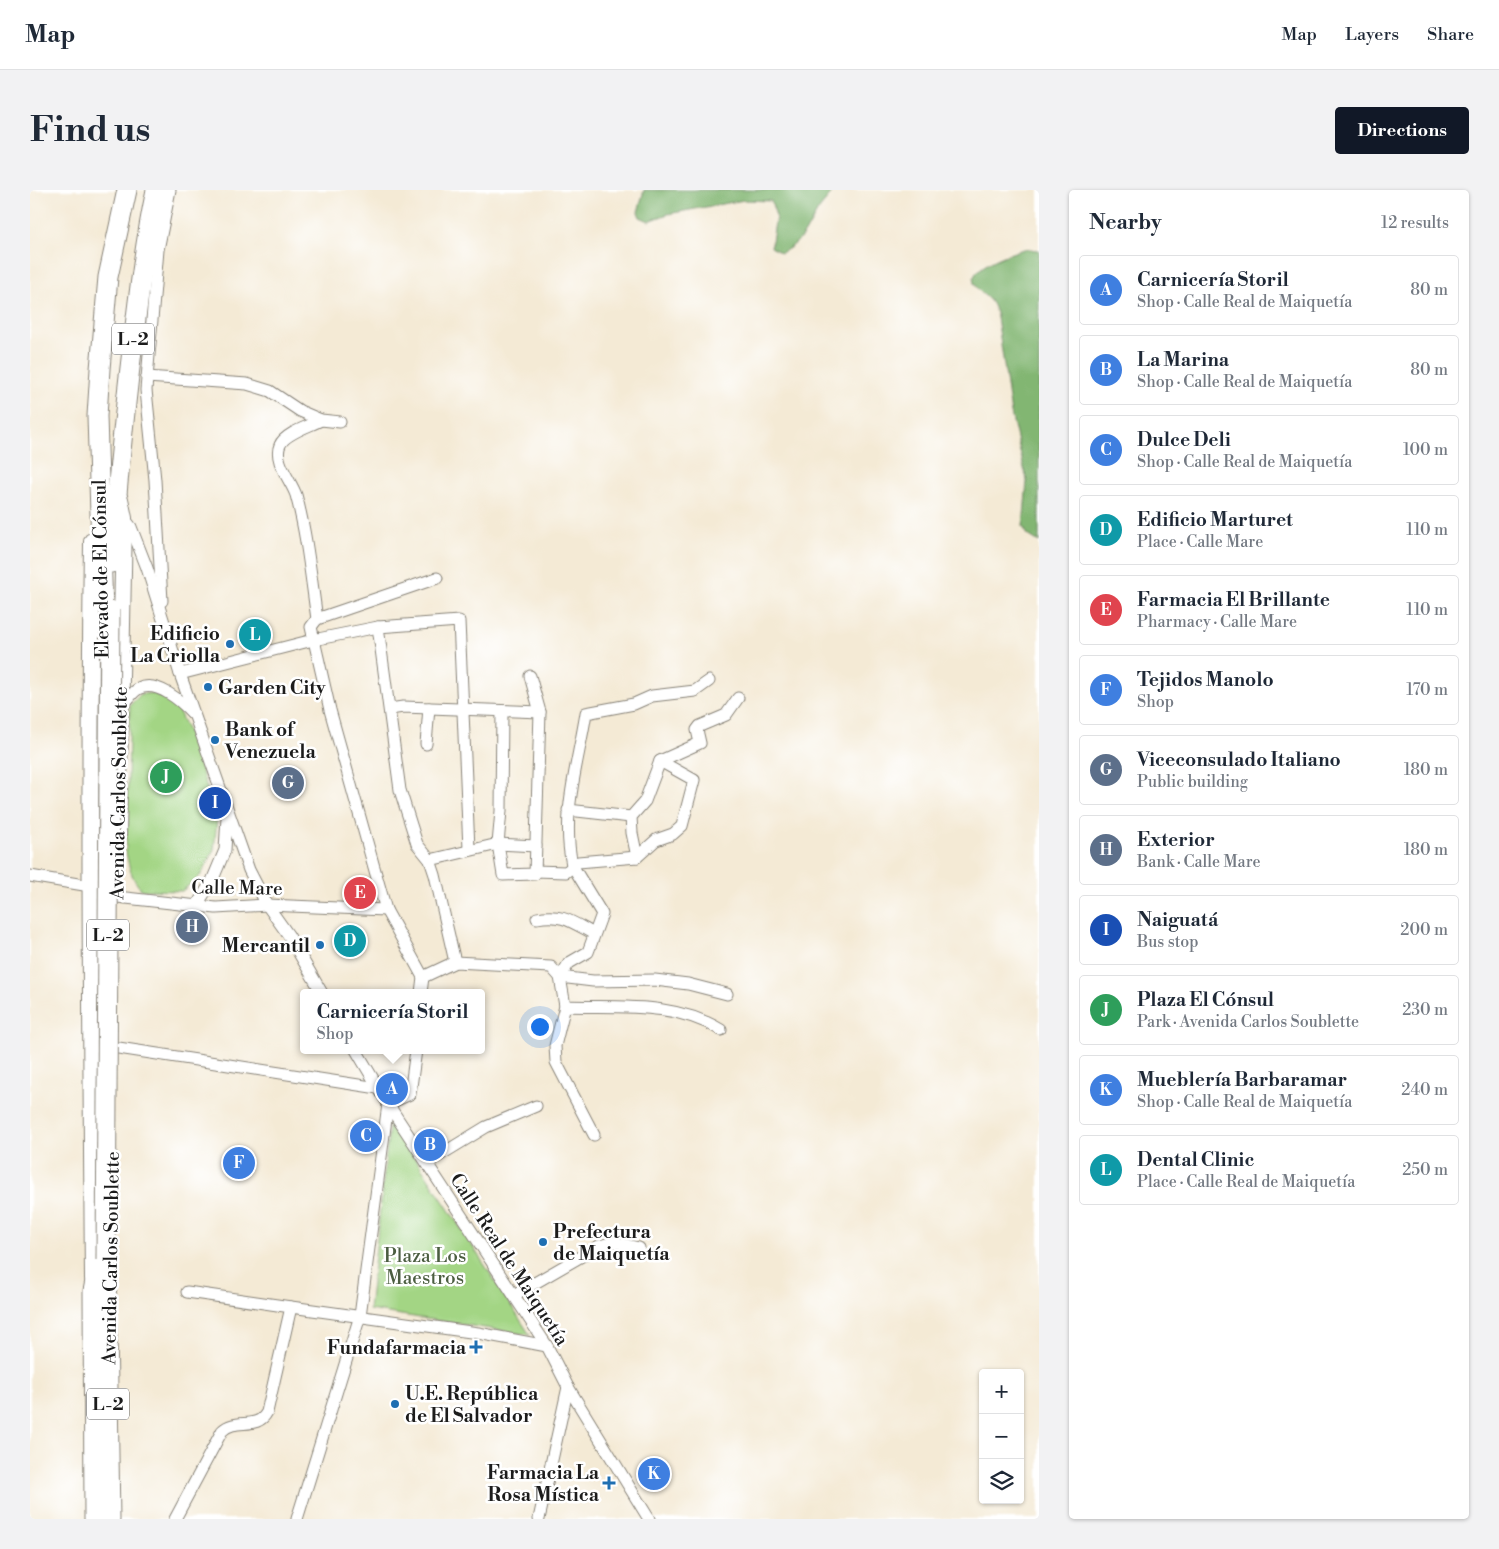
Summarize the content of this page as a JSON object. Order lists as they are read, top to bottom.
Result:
{
  "streets": {
    "main road": ["L-2", "Elevado de El Cónsul", "Avenida Carlos Soublette"],
    "street": ["Calle Mare", "Calle Real de Maiquetía"]
  },
  "crossings": [
    ["Elevado de El Cónsul", "Avenida Carlos Soublette"],
    ["Avenida Carlos Soublette", "Calle Mare"]
  ],
  "parks": ["Plaza Los Maestros"],
  "places": {
    "other": [
      "Edificio La Criolla",
      "Garden City",
      "Bank of Venezuela",
      "Mercantil",
      "Prefectura de Maiquetía",
      "U.E. República de El Salvador"
    ],
    "health": ["Fundafarmacia", "Farmacia La Rosa Mística"]
  },
  "page": {
    "header": "Map",
    "nav": ["Map", "Layers", "Share"],
    "buttons": "Directions",
    "title": "Find us",
    "heading": ["Nearby", "12 results"],
    "list": [
      {
        "mark": "A",
        "name": "Carnicería Storil",
        "note": "Shop · Calle Real de Maiquetía",
        "value": "80 m"
      },
      {
        "mark": "B",
        "name": "La Marina",
        "note": "Shop · Calle Real de Maiquetía",
        "value": "80 m"
      },
      {
        "mark": "C",
        "name": "Dulce Deli",
        "note": "Shop · Calle Real de Maiquetía",
        "value": "100 m"
      },
      {
        "mark": "D",
        "name": "Edificio Marturet",
        "note": "Place · Calle Mare",
        "value": "110 m"
      },
      {
        "mark": "E",
        "name": "Farmacia El Brillante",
        "note": "Pharmacy · Calle Mare",
        "value": "110 m"
      },
      {
        "mark": "F",
        "name": "Tejidos Manolo",
        "note": "Shop",
        "value": "170 m"
      },
      {
        "mark": "G",
        "name": "Viceconsulado Italiano",
        "note": "Public building",
        "value": "180 m"
      },
      {
        "mark": "H",
        "name": "Exterior",
        "note": "Bank · Calle Mare",
        "value": "180 m"
      },
      {
        "mark": "I",
        "name": "Naiguatá",
        "note": "Bus stop",
        "value": "200 m"
      },
      {
        "mark": "J",
        "name": "Plaza El Cónsul",
        "note": "Park · Avenida Carlos Soublette",
        "value": "230 m"
      },
      {
        "mark": "K",
        "name": "Mueblería Barbaramar",
        "note": "Shop · Calle Real de Maiquetía",
        "value": "240 m"
      },
      {
        "mark": "L",
        "name": "Dental Clinic",
        "note": "Place · Calle Real de Maiquetía",
        "value": "250 m"
      }
    ],
    "pins": [
      "L",
      "J",
      "G",
      "I",
      "E",
      "H",
      "D",
      "A",
      "C",
      "B",
      "F",
      "K"
    ],
    "popup": ["Carnicería Storil", "Shop"],
    "map_buttons": ["+", "−"]
  }
}
